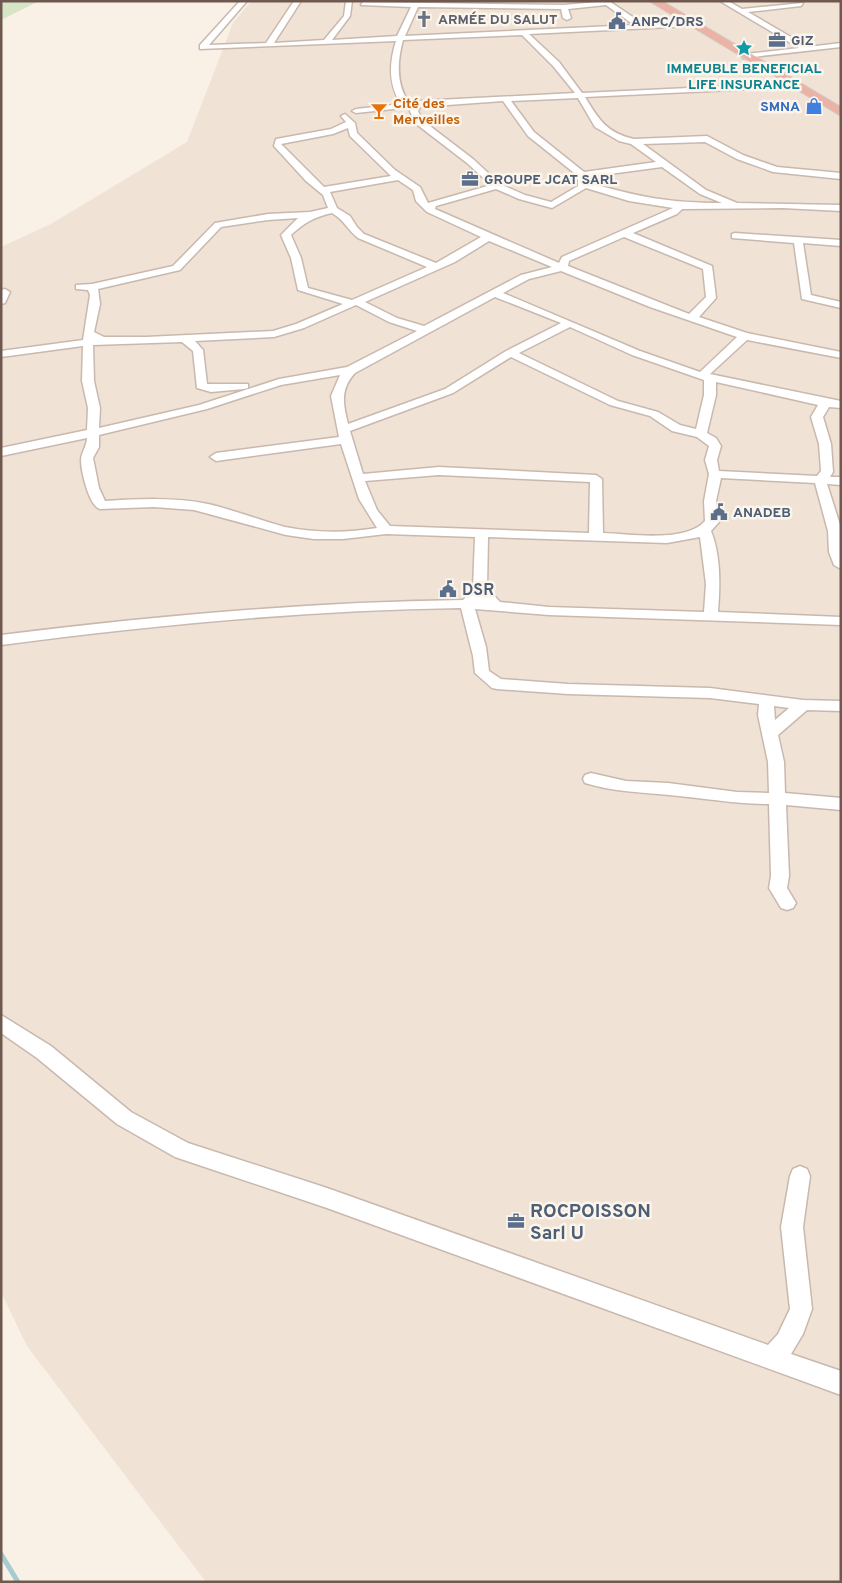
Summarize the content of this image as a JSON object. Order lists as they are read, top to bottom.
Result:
{
  "places": {
    "church": ["ARMÉE DU SALUT"],
    "public building": ["ANPC/DRS", "ANADEB", "DSR"],
    "office": ["GIZ", "GROUPE JCAT SARL", "ROCPOISSON Sarl U"],
    "place": ["IMMEUBLE BENEFICIAL LIFE INSURANCE"],
    "shop": ["SMNA"],
    "bar": ["Cité des Merveilles"]
  }
}
